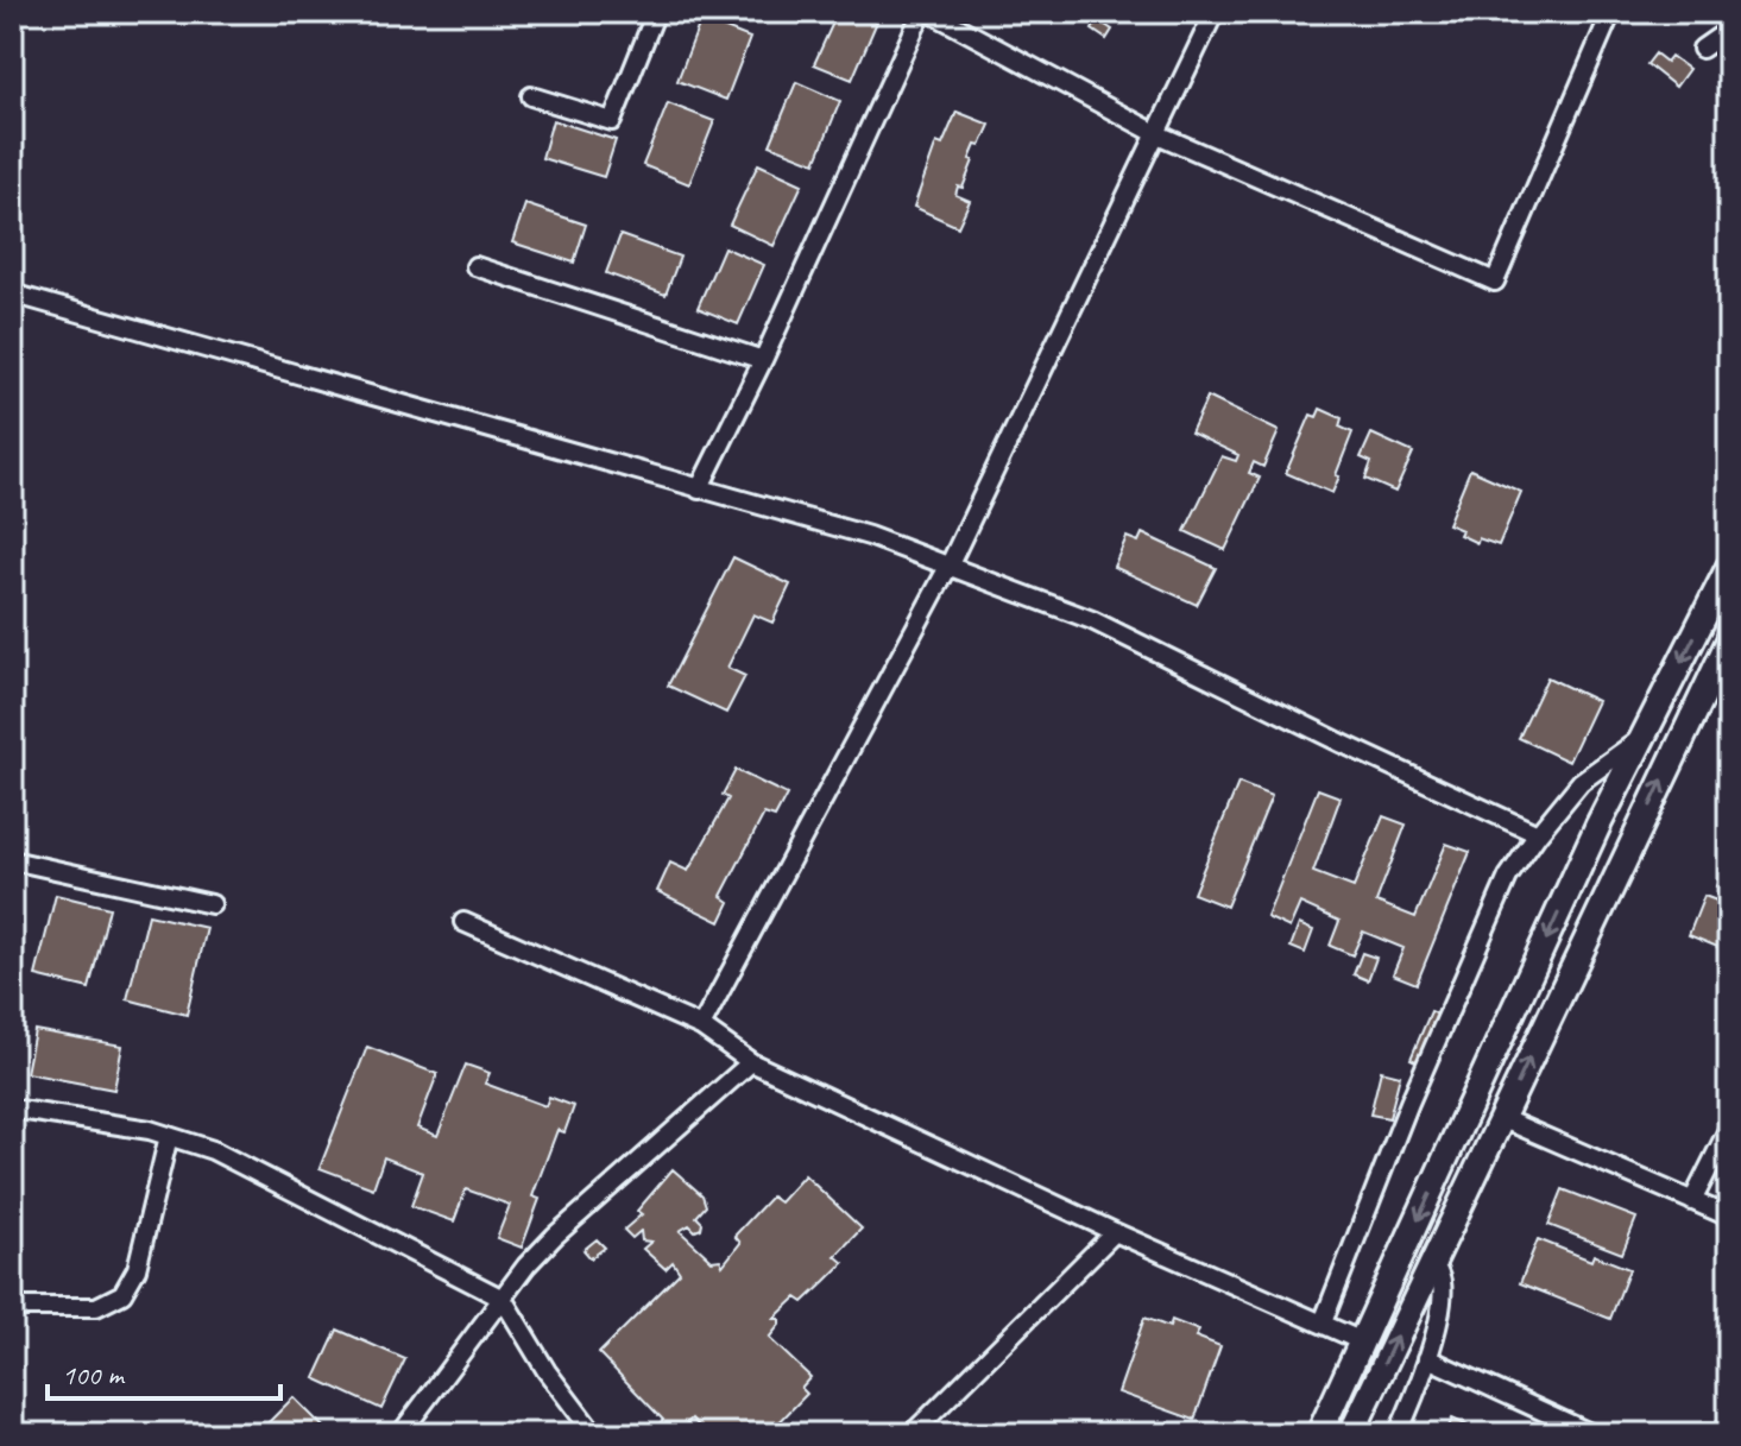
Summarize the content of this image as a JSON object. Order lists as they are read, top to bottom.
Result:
{
  "scale_bar": "100 m"
}
